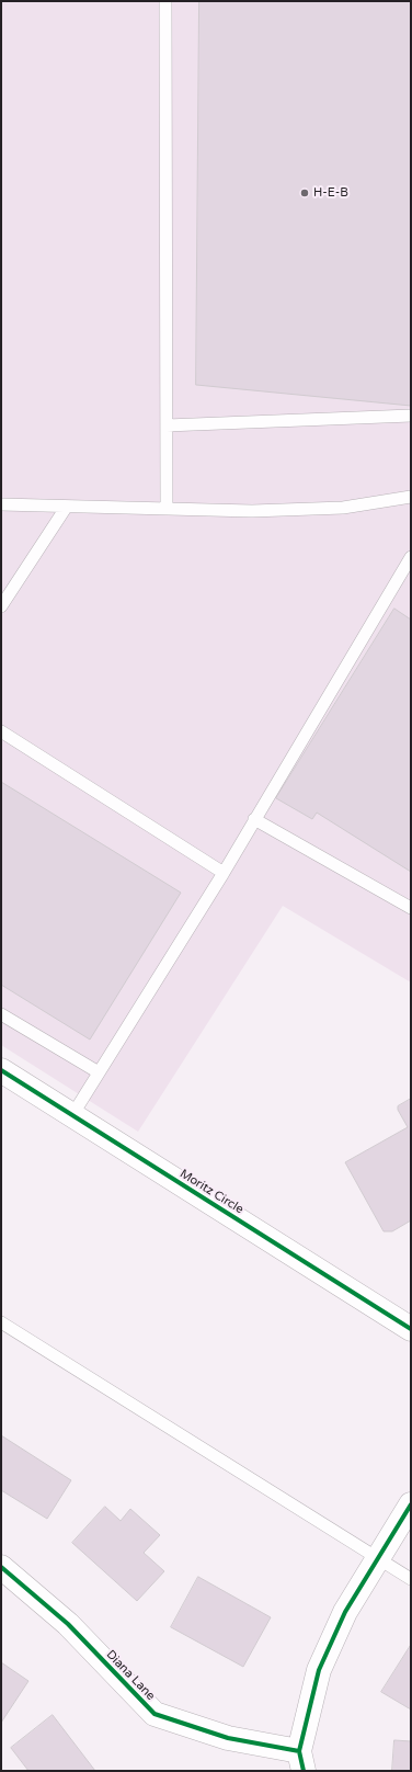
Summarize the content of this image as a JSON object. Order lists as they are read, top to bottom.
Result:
{
  "streets": {
    "street": ["Moritz Circle", "Diana Lane"]
  },
  "places": ["H-E-B"]
}
